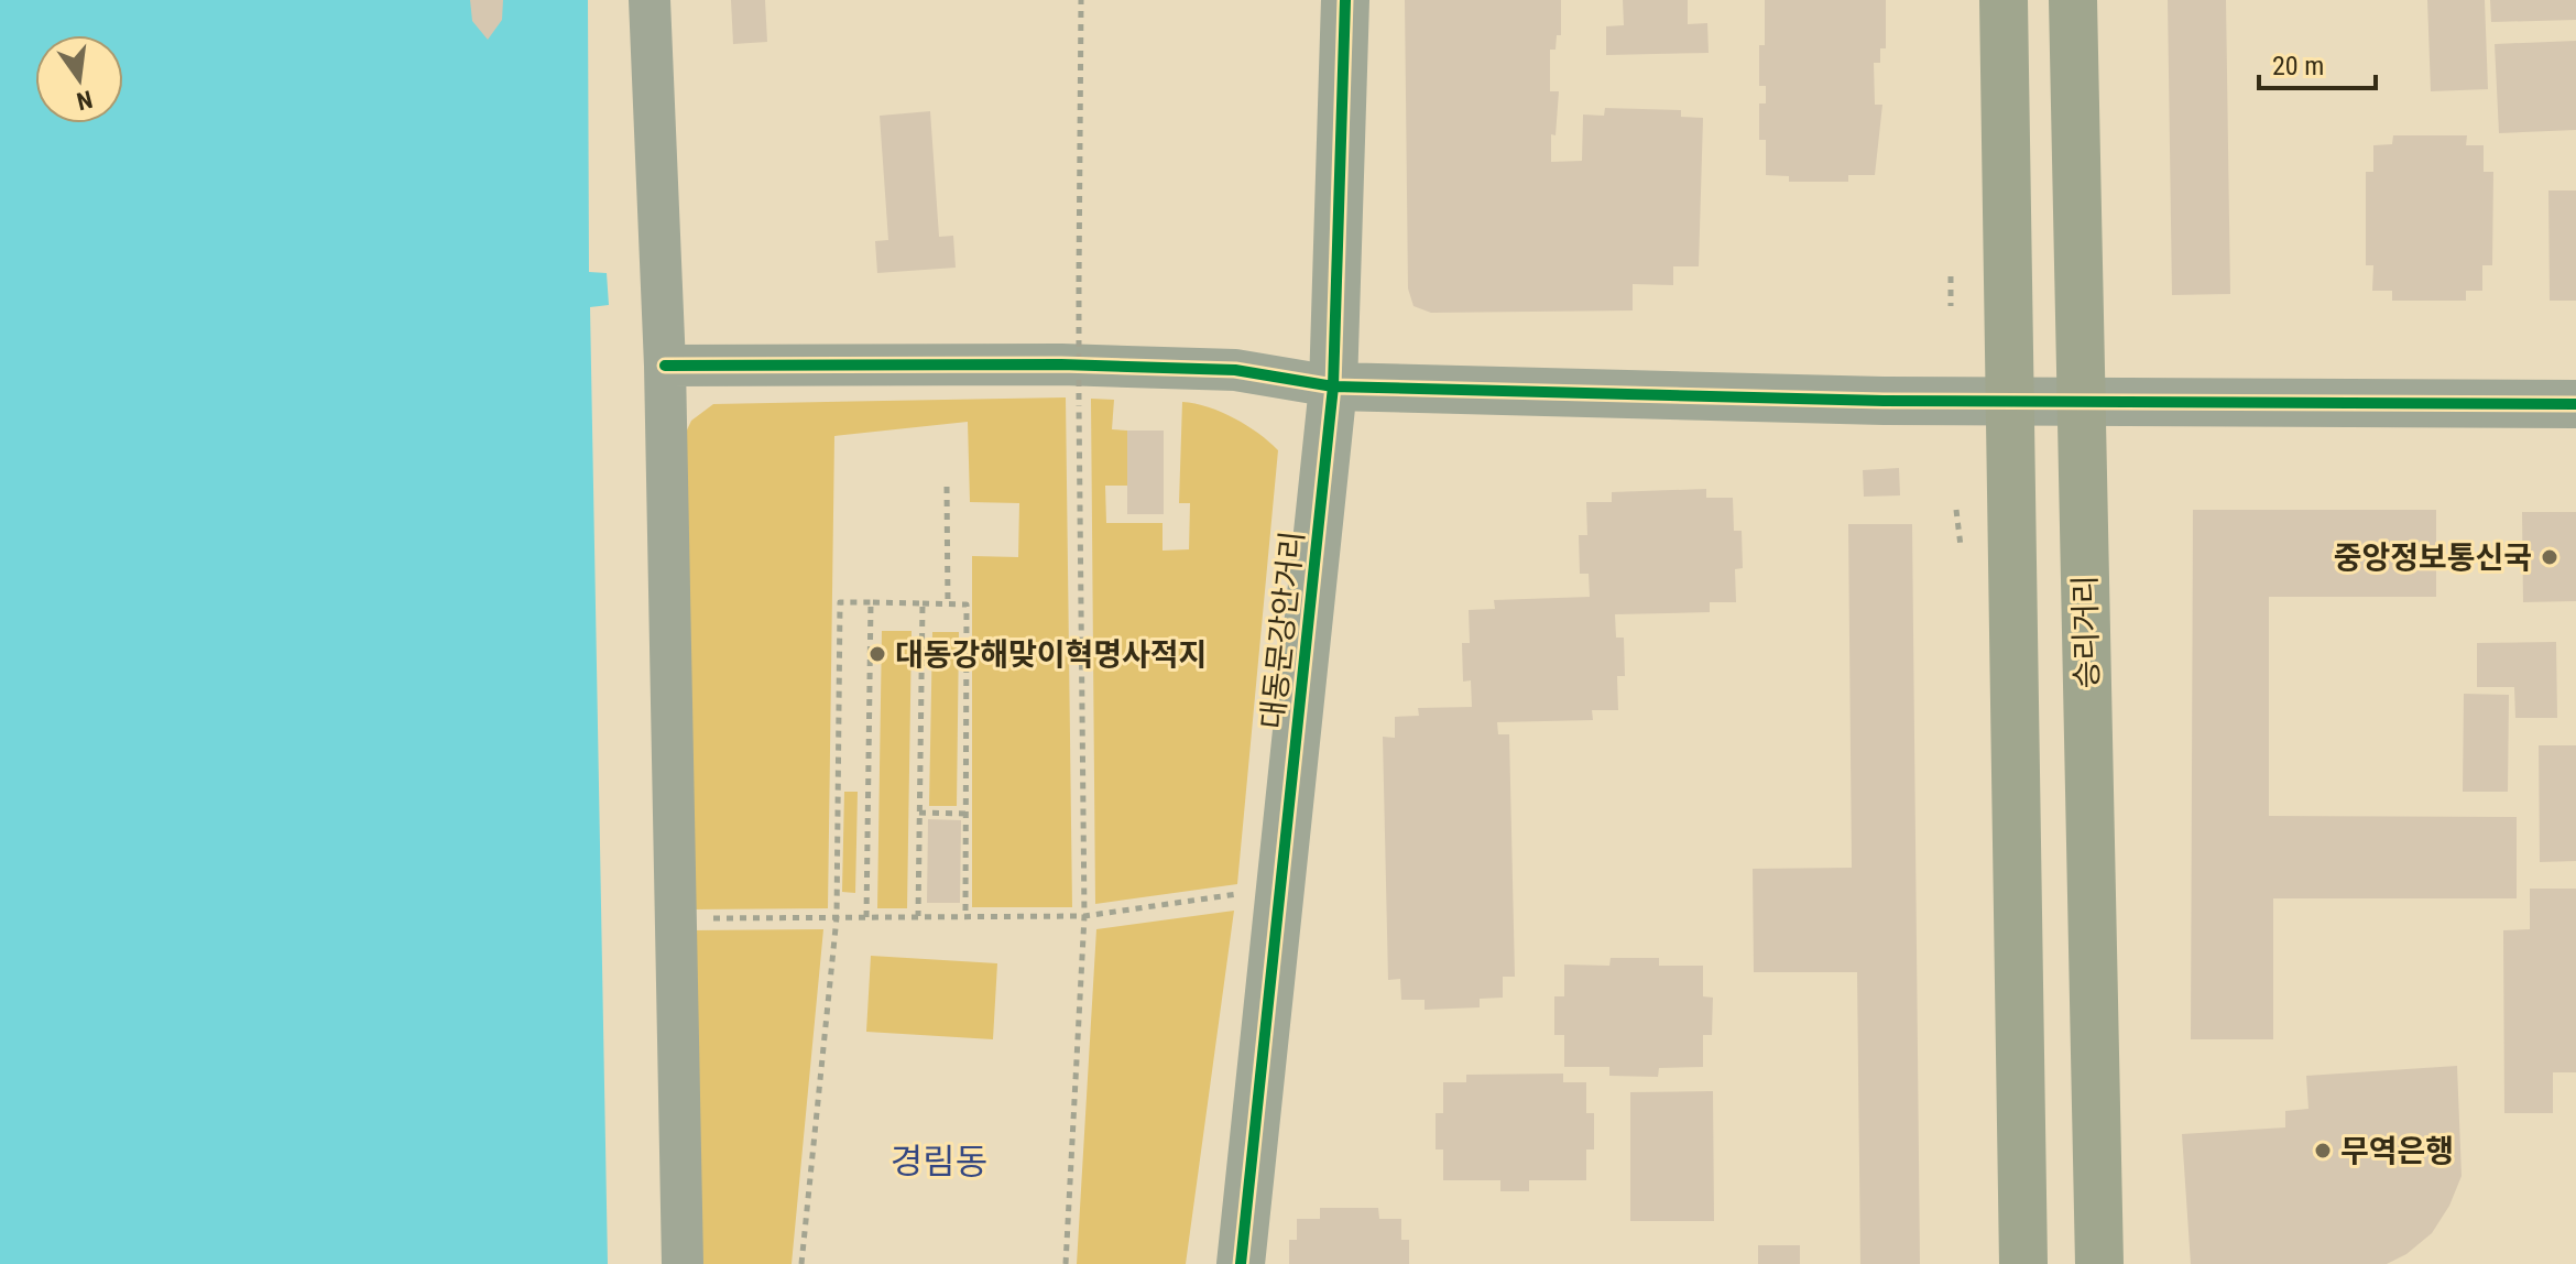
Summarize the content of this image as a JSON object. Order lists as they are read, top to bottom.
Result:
{
  "streets": {
    "main road": ["승리거리"],
    "street": ["대동문강안거리"]
  },
  "districts": ["경림동"],
  "places": ["중앙정보통신국", "대동강해맞이혁명사적지", "무역은행"],
  "scale_bar": "20 m",
  "north": "bottom"
}
